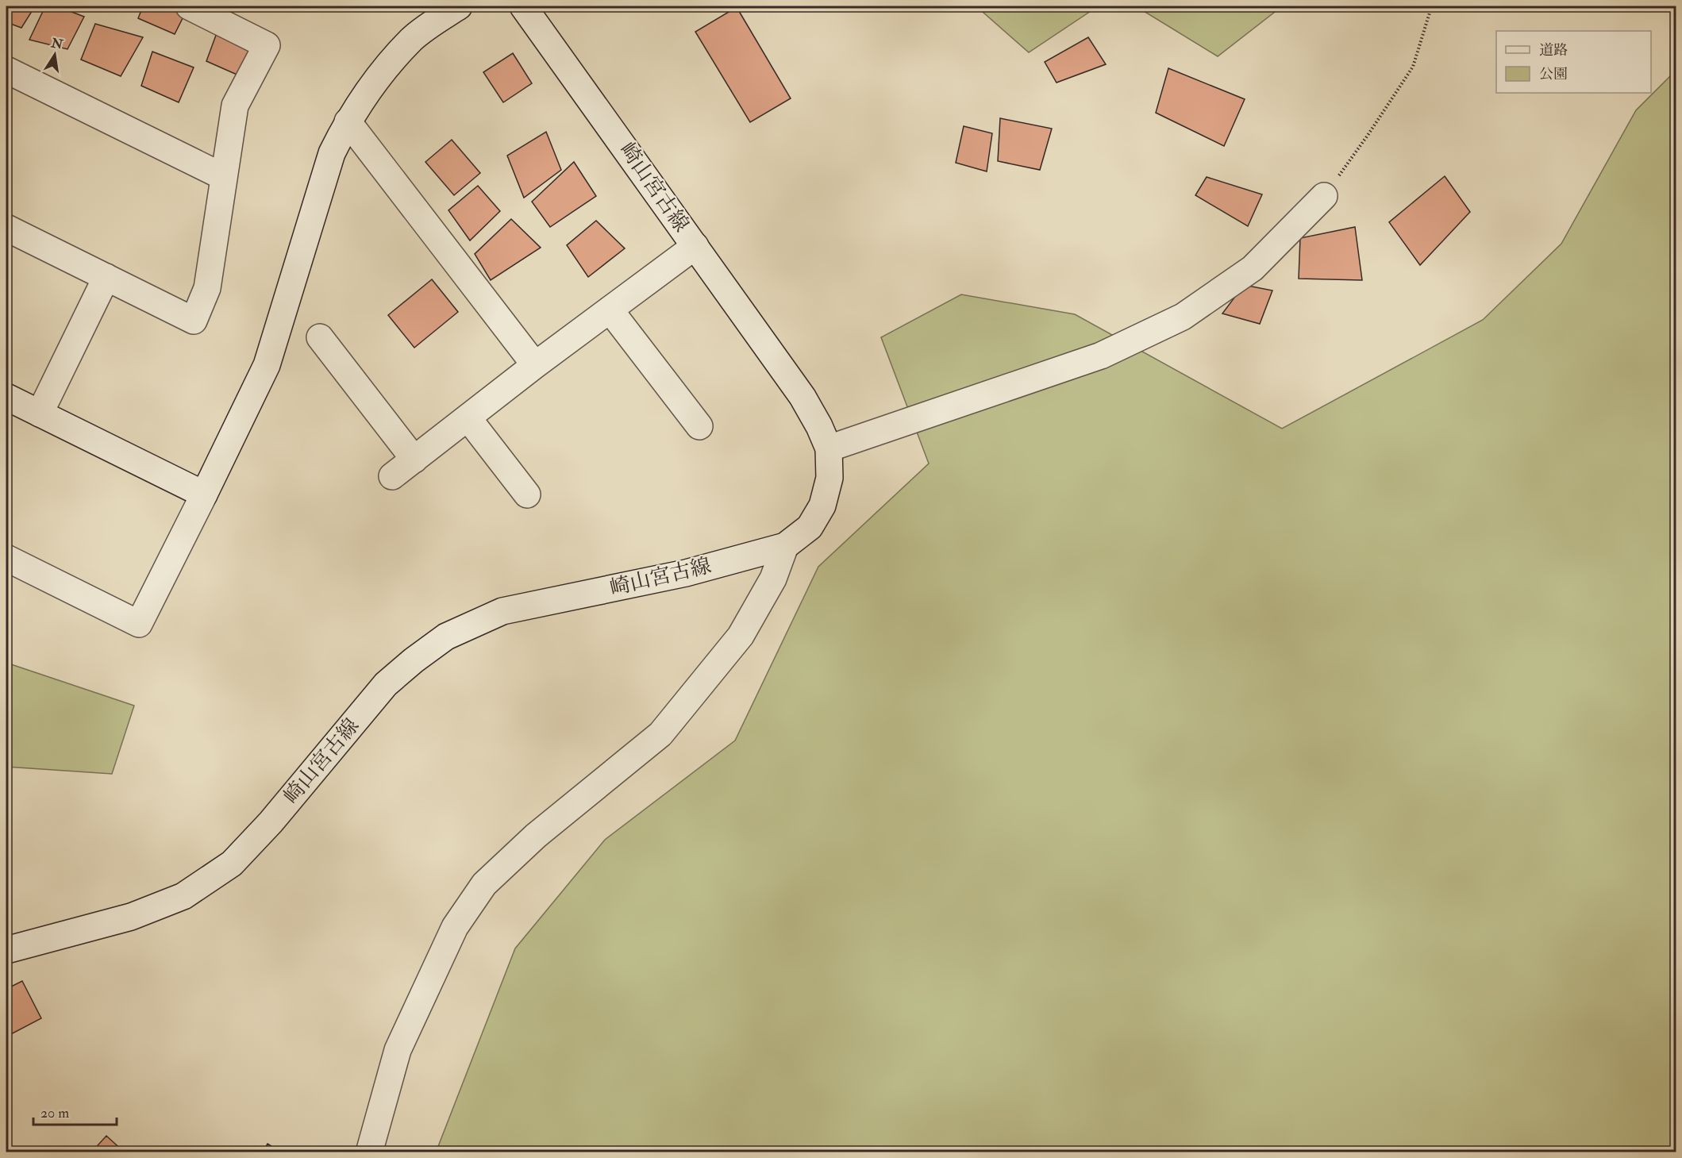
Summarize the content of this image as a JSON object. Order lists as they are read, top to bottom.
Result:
{
  "streets": {
    "street": ["崎山宮古線"]
  },
  "legend": ["道路", "公園"],
  "scale_bar": "20 m",
  "north": "top"
}
